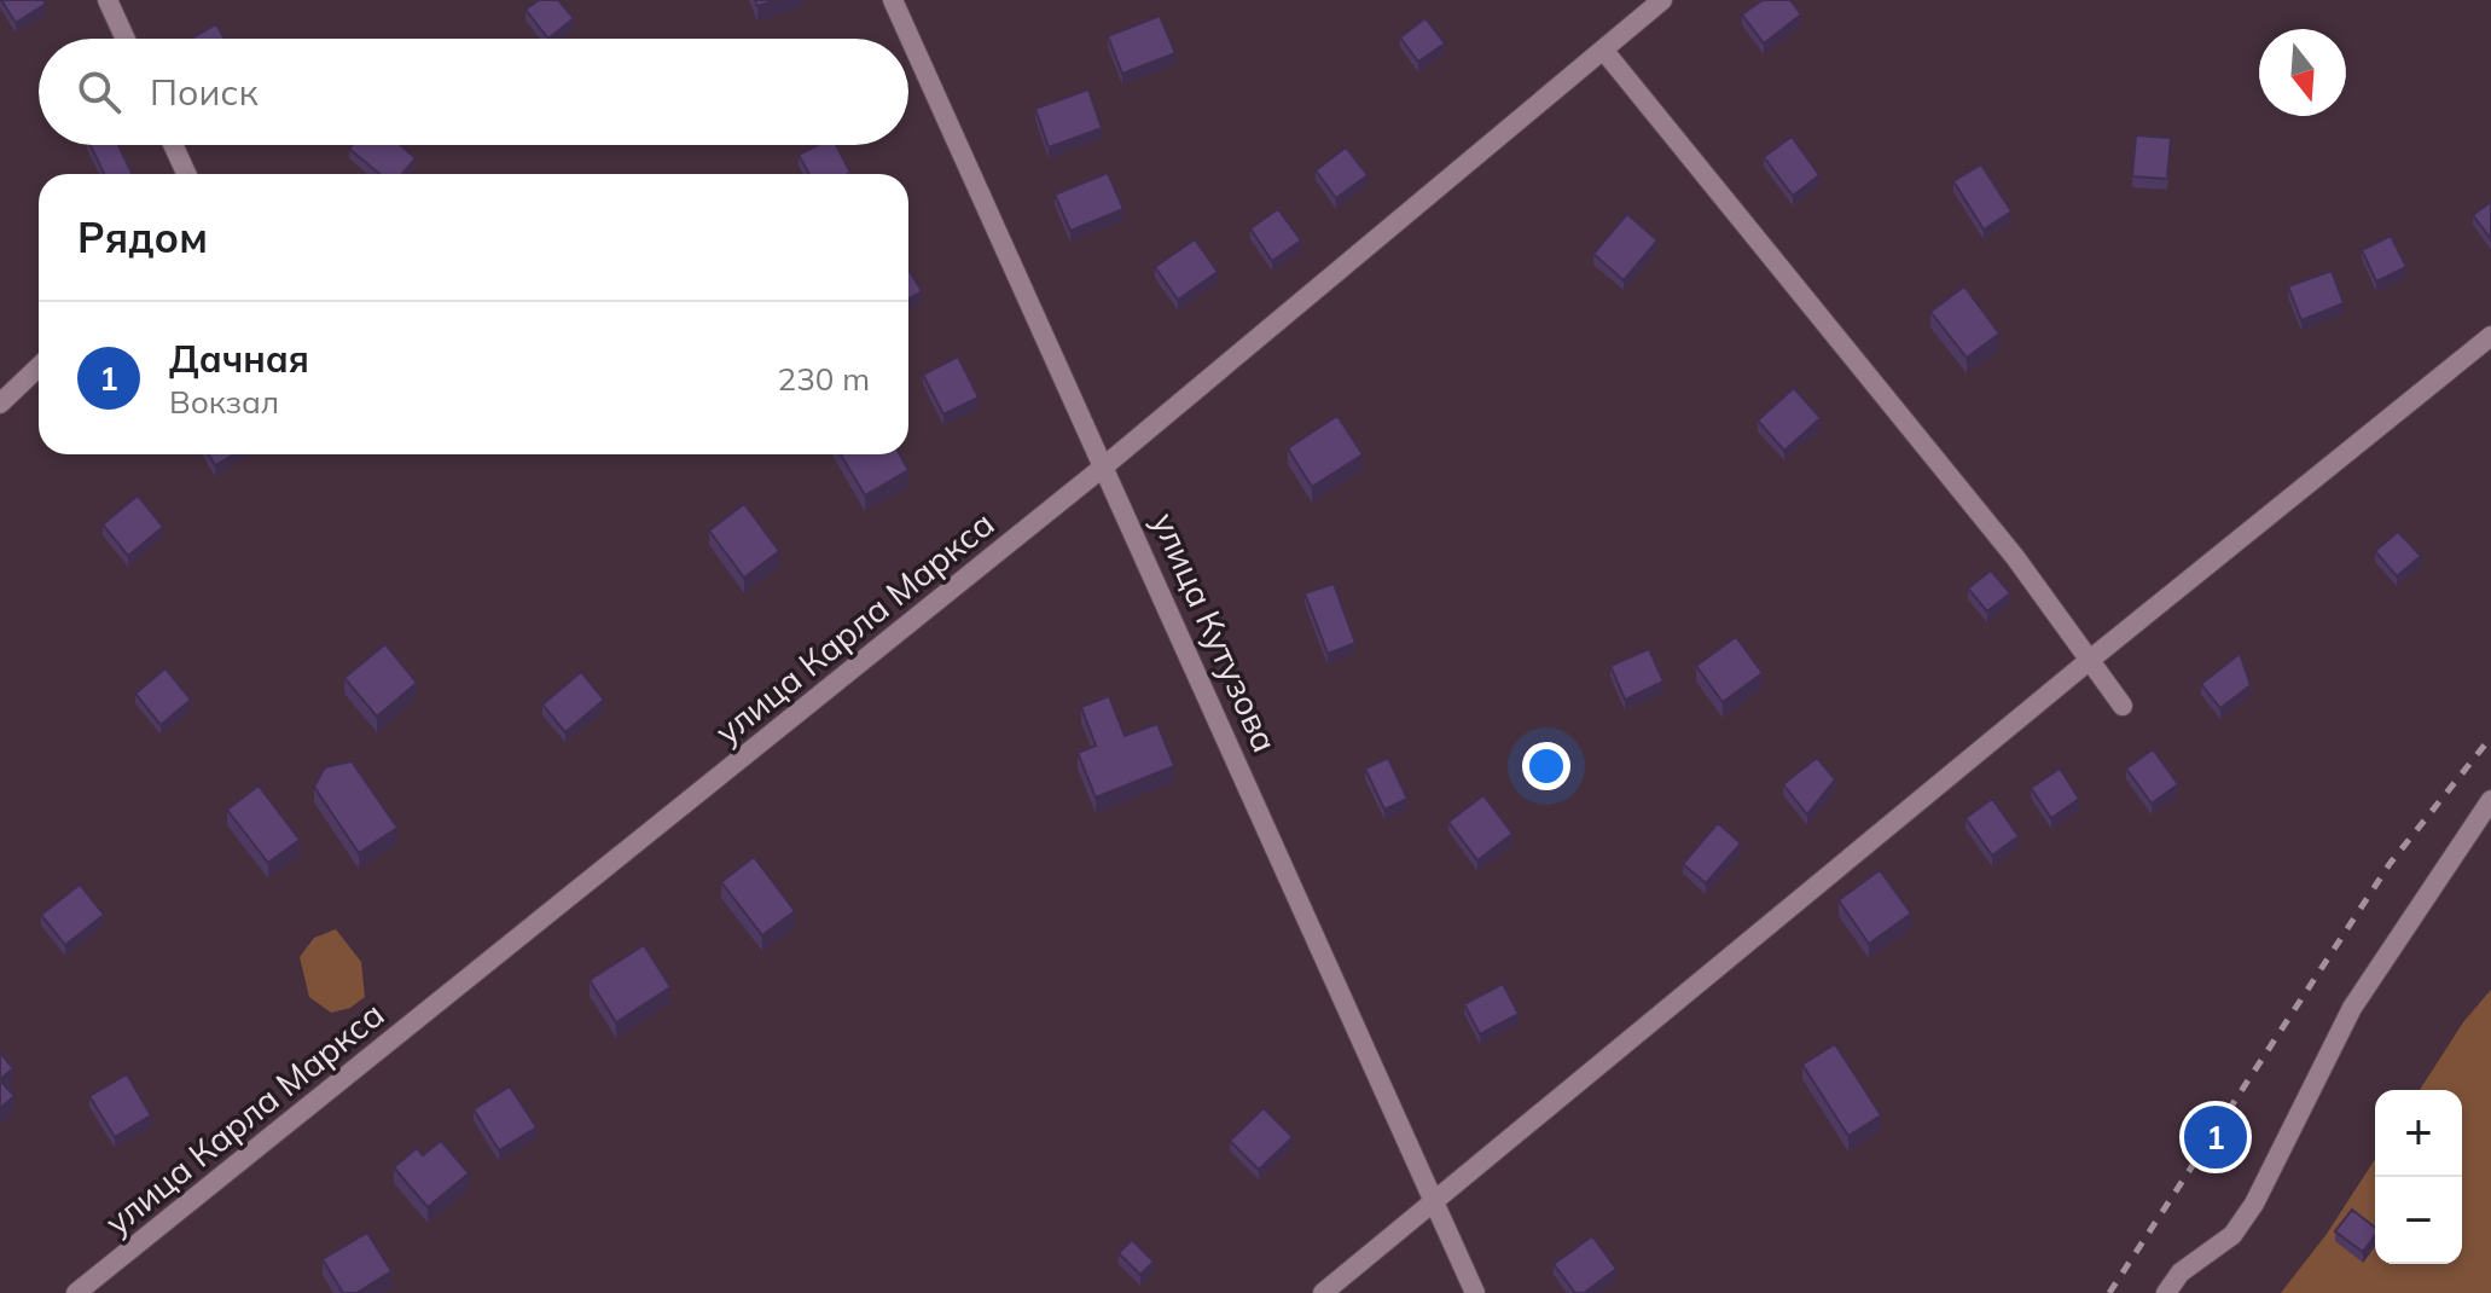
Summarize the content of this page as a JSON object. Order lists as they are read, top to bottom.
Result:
{
  "streets": {
    "street": ["улица Карла Маркса", "улица Кутузова"]
  },
  "crossings": [
    ["улица Карла Маркса", "улица Кутузова"]
  ],
  "north": "bottom",
  "page": {
    "search": "Поиск",
    "heading": "Рядом",
    "list": [
      {
        "mark": "1",
        "name": "Дачная",
        "note": "Вокзал",
        "value": "230 m"
      }
    ],
    "map_buttons": ["+", "−"],
    "pins": "1"
  }
}
